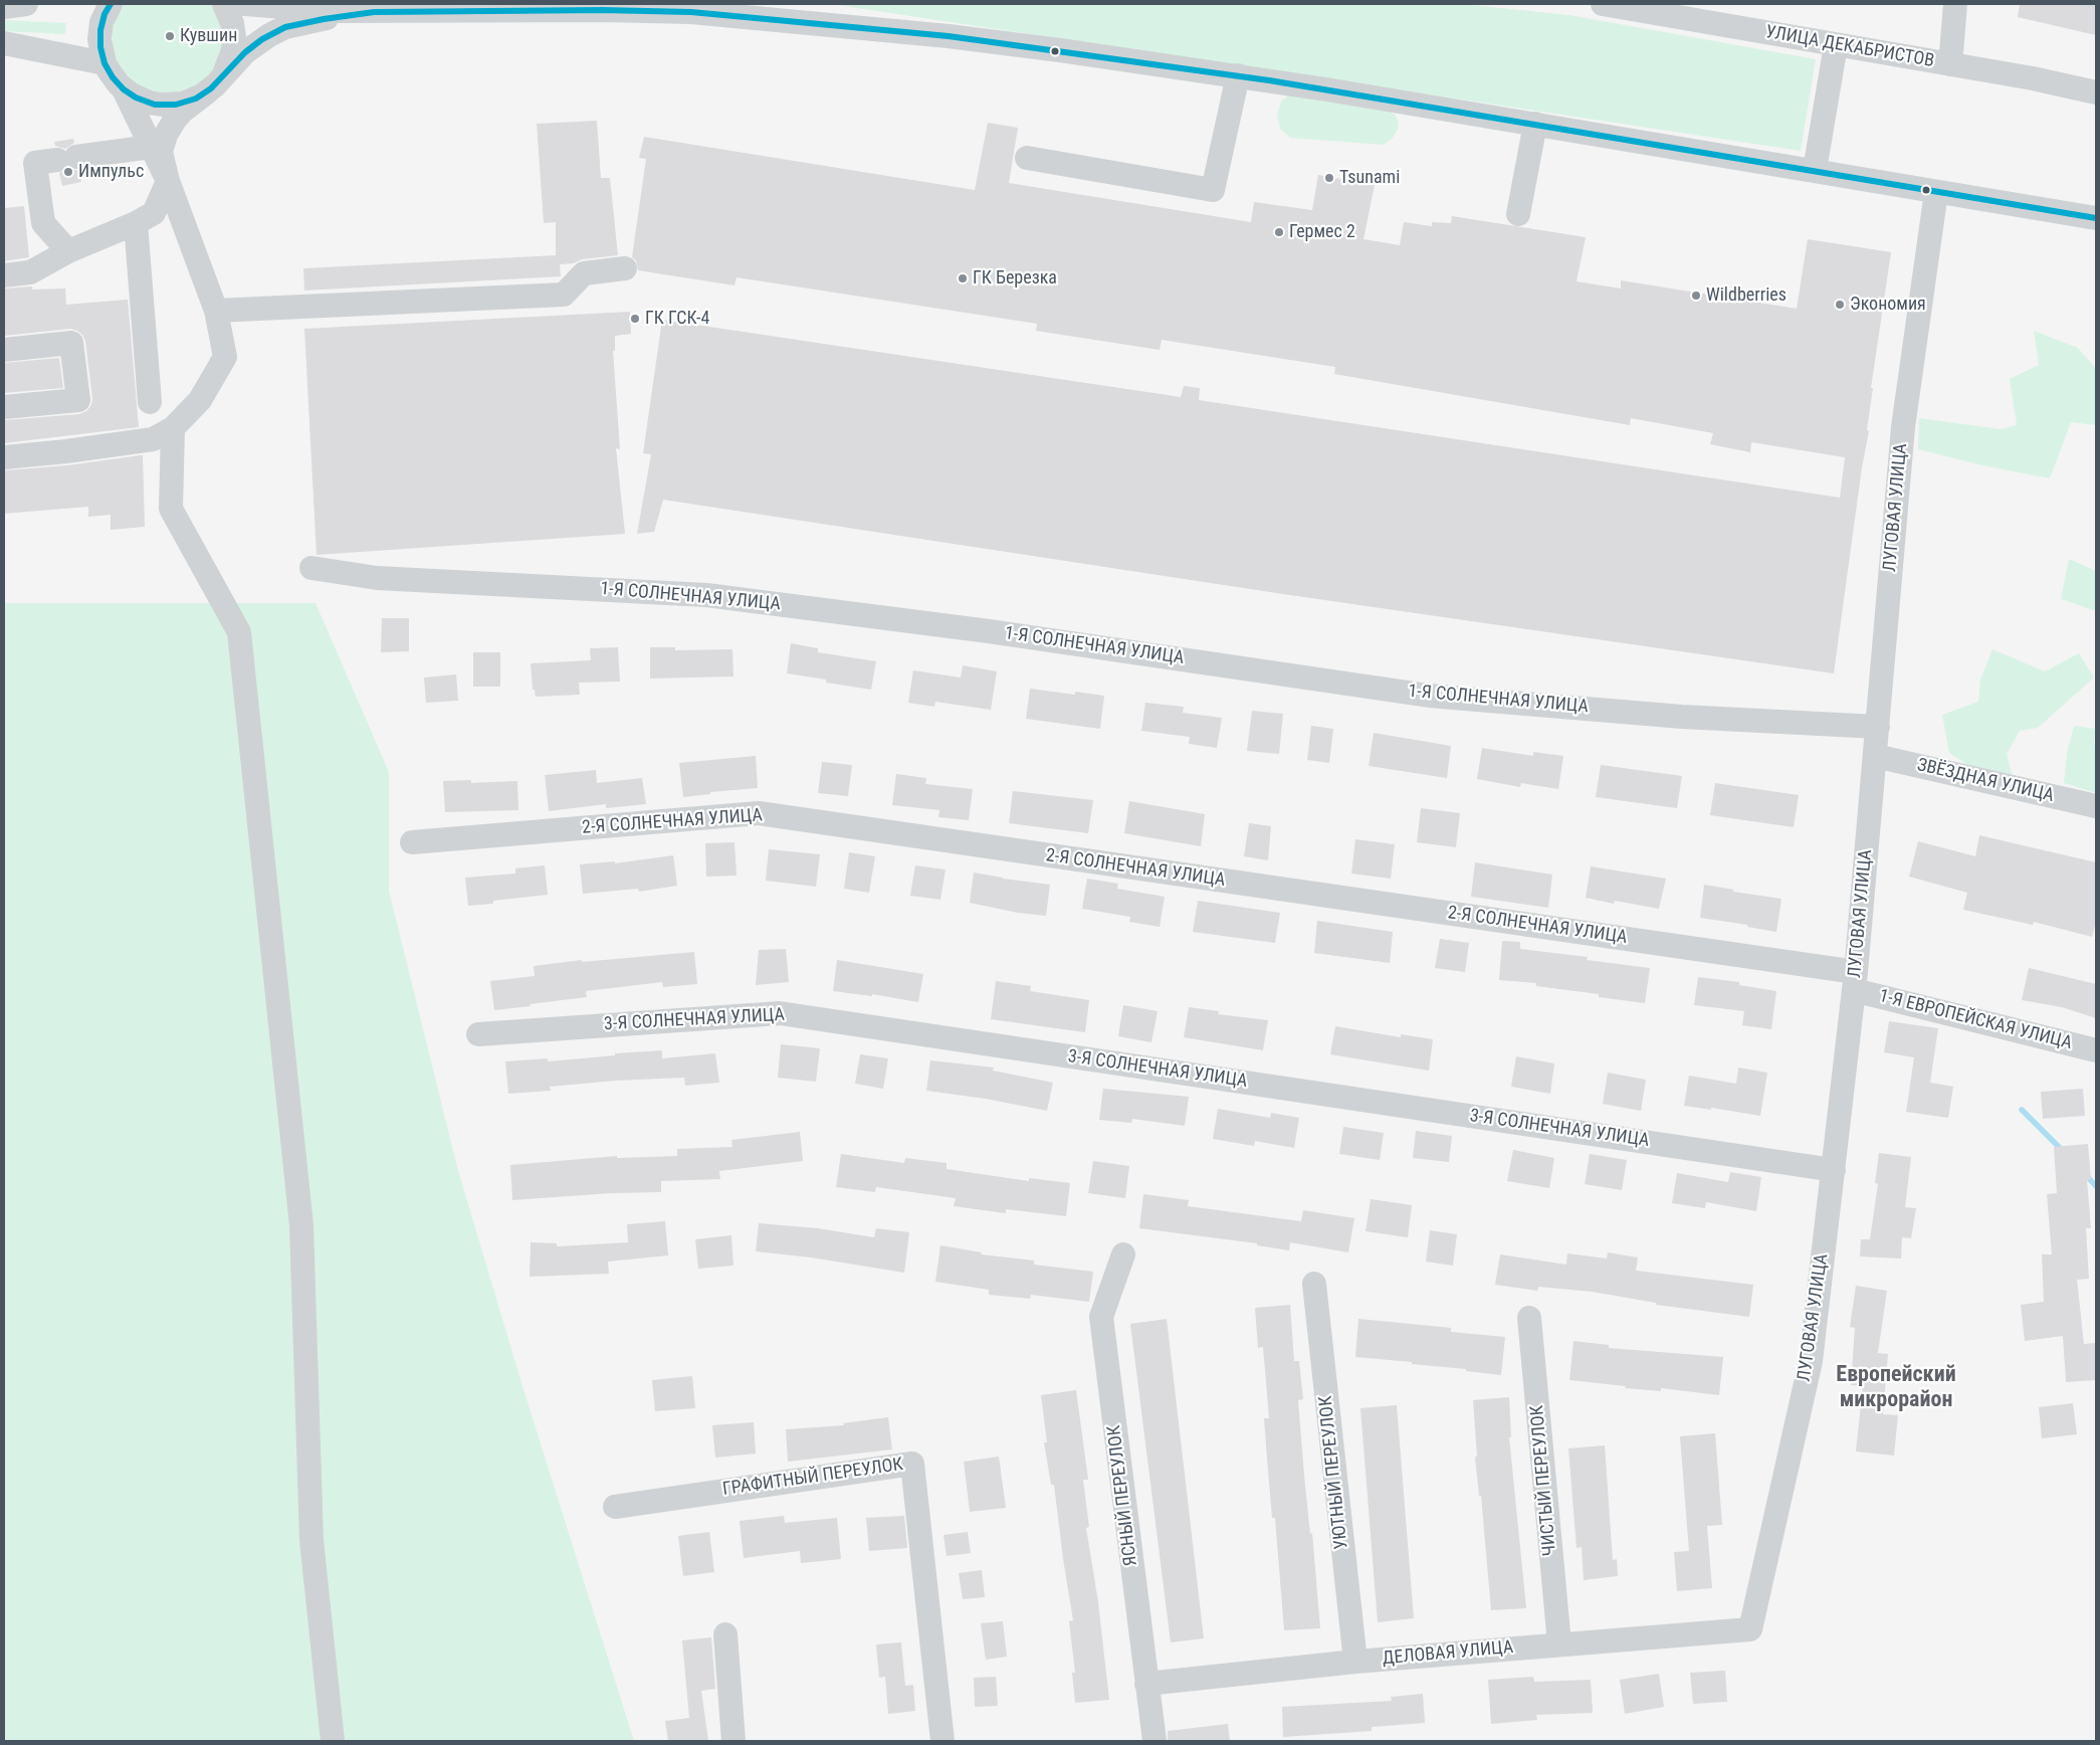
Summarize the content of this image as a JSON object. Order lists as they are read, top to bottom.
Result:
{
  "streets": {
    "street": [
      "УЛИЦА ДЕКАБРИСТОВ",
      "ЛУГОВАЯ УЛИЦА",
      "1-Я СОЛНЕЧНАЯ УЛИЦА",
      "ЗВЁЗДНАЯ УЛИЦА",
      "2-Я СОЛНЕЧНАЯ УЛИЦА",
      "3-Я СОЛНЕЧНАЯ УЛИЦА",
      "1-Я ЕВРОПЕЙСКАЯ УЛИЦА",
      "УЮТНЫЙ ПЕРЕУЛОК",
      "ГРАФИТНЫЙ ПЕРЕУЛОК",
      "ЧИСТЫЙ ПЕРЕУЛОК",
      "ЯСНЫЙ ПЕРЕУЛОК",
      "ДЕЛОВАЯ УЛИЦА"
    ]
  },
  "crossings": [
    ["ЛУГОВАЯ УЛИЦА", "1-Я СОЛНЕЧНАЯ УЛИЦА"],
    ["ЛУГОВАЯ УЛИЦА", "ЗВЁЗДНАЯ УЛИЦА"],
    ["ЛУГОВАЯ УЛИЦА", "2-Я СОЛНЕЧНАЯ УЛИЦА"],
    ["ЛУГОВАЯ УЛИЦА", "3-Я СОЛНЕЧНАЯ УЛИЦА"],
    ["ЛУГОВАЯ УЛИЦА", "1-Я ЕВРОПЕЙСКАЯ УЛИЦА"],
    ["ЛУГОВАЯ УЛИЦА", "ДЕЛОВАЯ УЛИЦА"],
    ["2-Я СОЛНЕЧНАЯ УЛИЦА", "1-Я ЕВРОПЕЙСКАЯ УЛИЦА"],
    ["УЮТНЫЙ ПЕРЕУЛОК", "ДЕЛОВАЯ УЛИЦА"],
    ["ЧИСТЫЙ ПЕРЕУЛОК", "ДЕЛОВАЯ УЛИЦА"],
    ["ЯСНЫЙ ПЕРЕУЛОК", "ДЕЛОВАЯ УЛИЦА"]
  ],
  "districts": ["Европейский микрорайон"],
  "places": [
    "Кувшин",
    "Импульс",
    "Tsunami",
    "Гермес 2",
    "ГК Березка",
    "Wildberries",
    "Экономия",
    "ГК ГСК-4"
  ]
}
